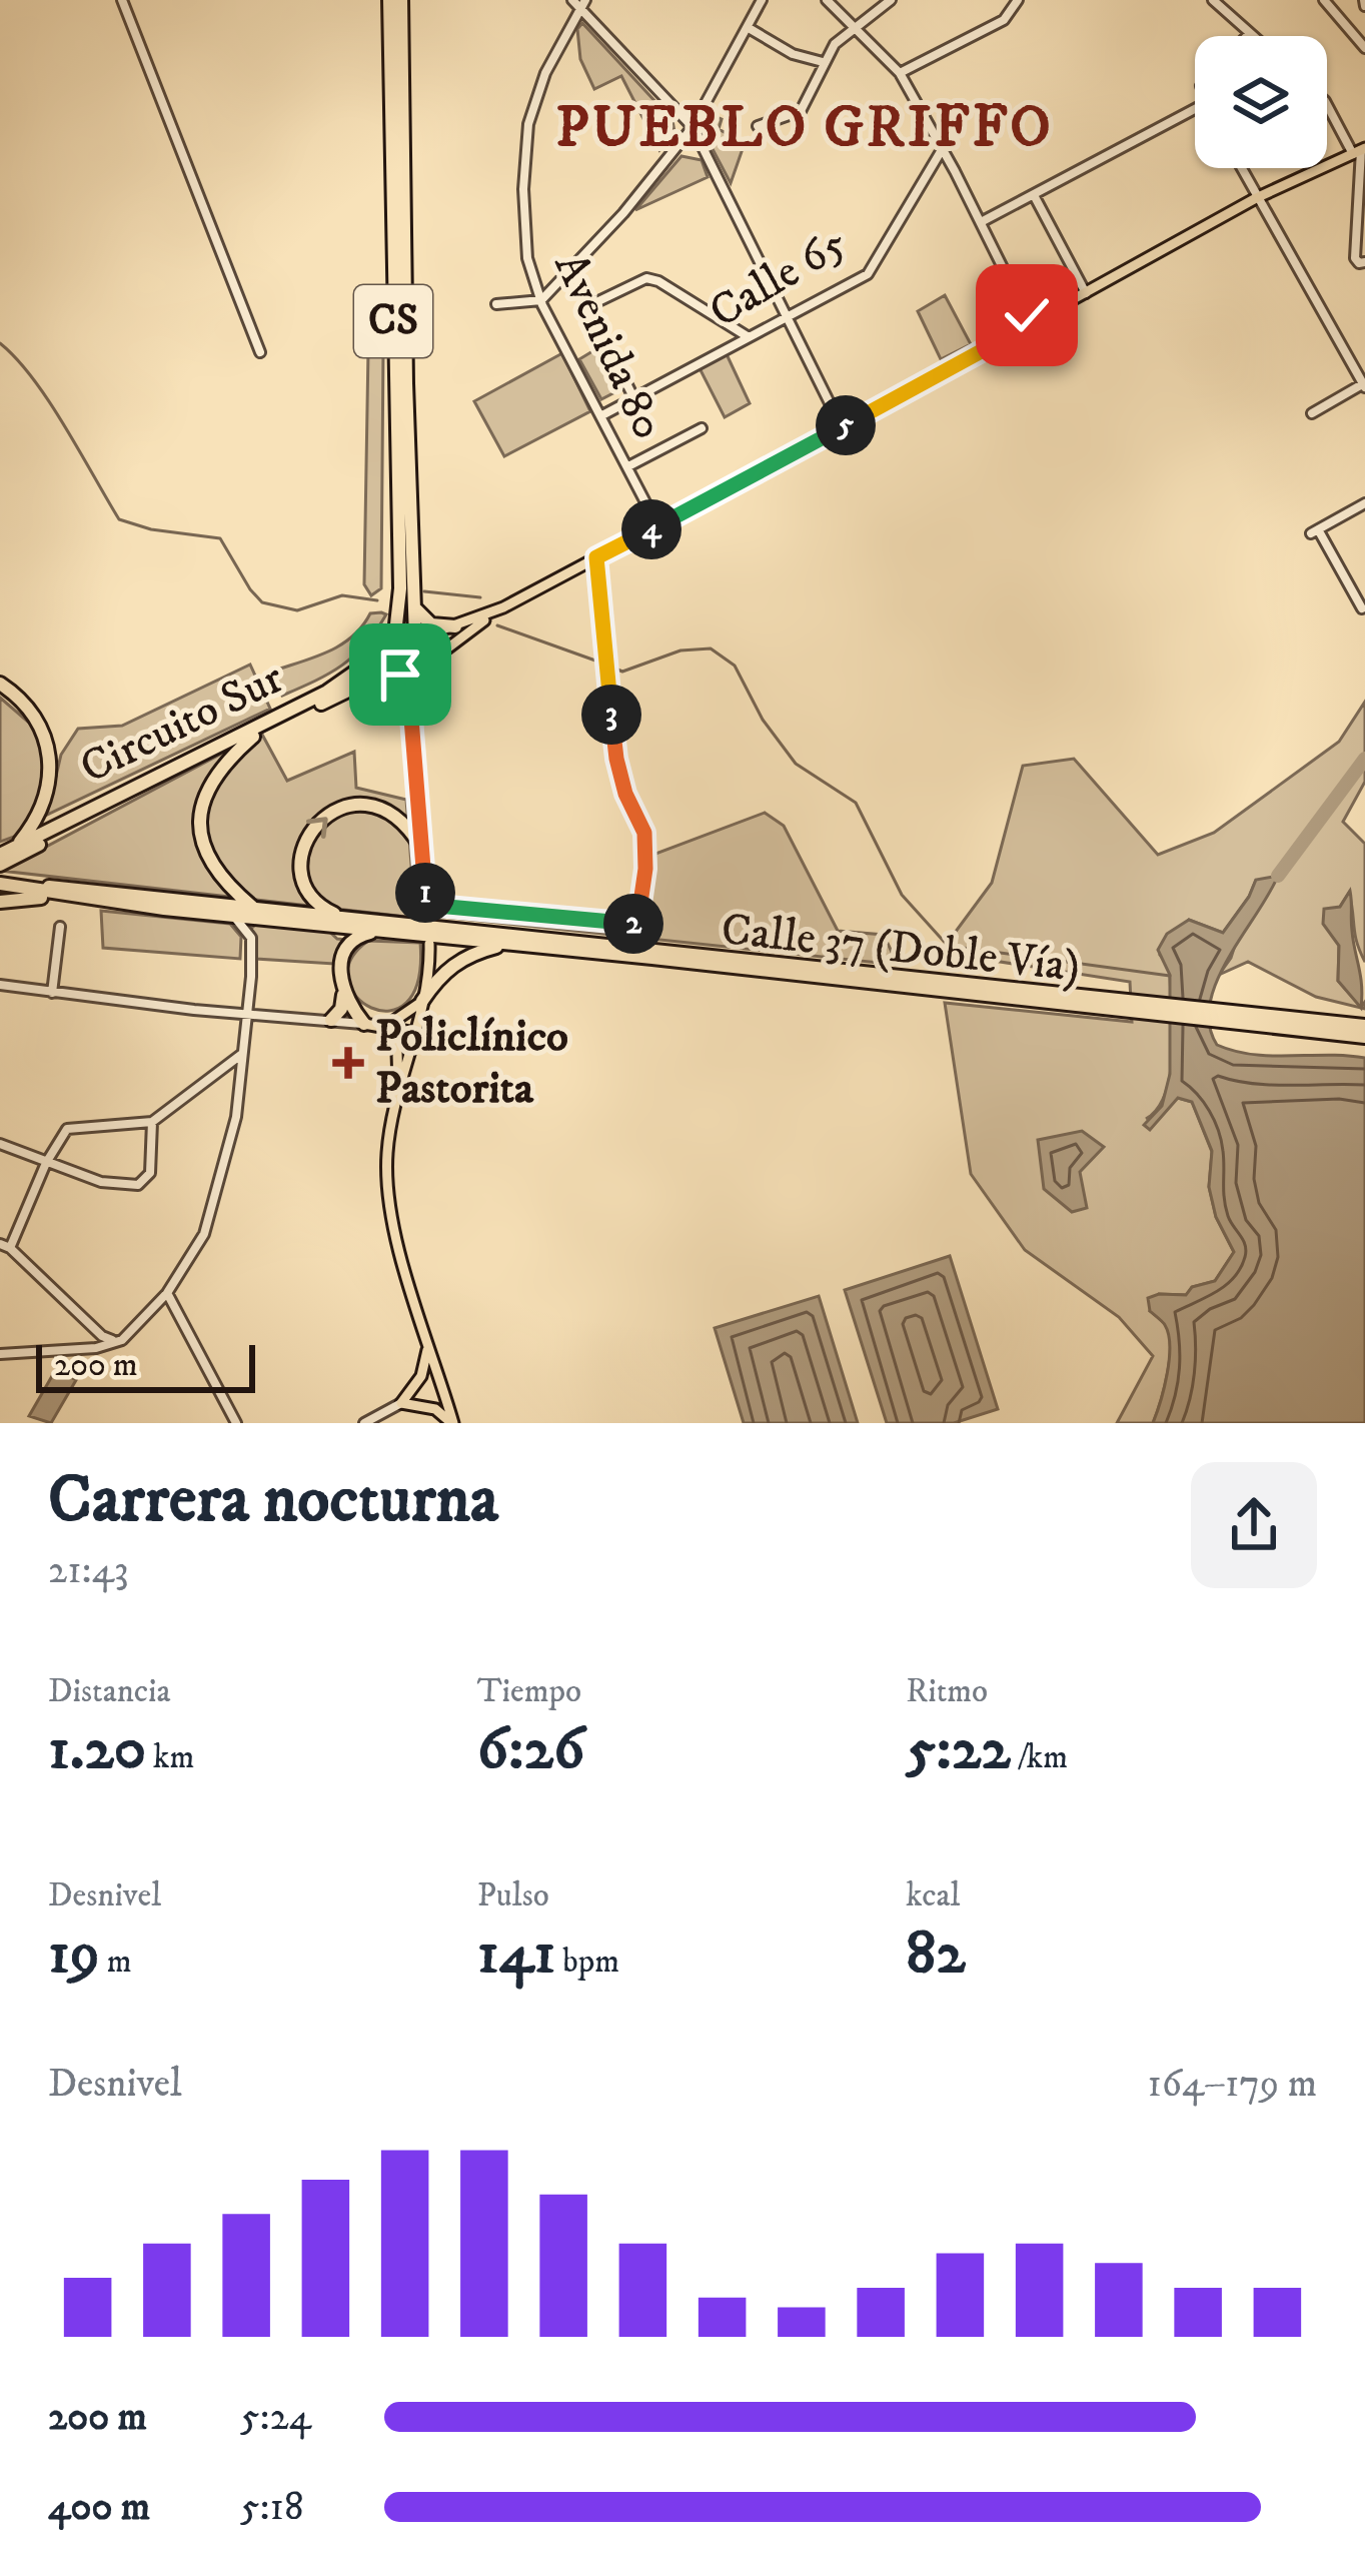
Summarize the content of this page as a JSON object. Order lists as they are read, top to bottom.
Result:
{
  "streets": {
    "highway": ["CS", "Circuito Sur", "Calle 37 (Doble Vía)"],
    "street": ["Calle 65", "Avenida 80"]
  },
  "crossings": [
    ["Calle 65", "Avenida 80"],
    ["CS", "Circuito Sur"]
  ],
  "districts": ["PUEBLO GRIFFO"],
  "places": {
    "health": ["Policlínico Pastorita"]
  },
  "scale_bar": "200 m",
  "page": {
    "pins": [
      "5",
      "4",
      "3",
      "1",
      "2"
    ],
    "scale": "200 m",
    "heading": ["Carrera nocturna", "21:43"],
    "stats": [
      ["Distancia", "1.20 km"],
      ["Tiempo", "6:26"],
      ["Ritmo", "5:22 /km"],
      ["Desnivel", "19 m"],
      ["Pulso", "141 bpm"],
      ["kcal", "82"]
    ],
    "chart": ["Desnivel", "164–179 m"],
    "list": [
      {
        "name": "200 m",
        "note": "5:24"
      },
      {
        "name": "400 m",
        "note": "5:18"
      }
    ]
  }
}
